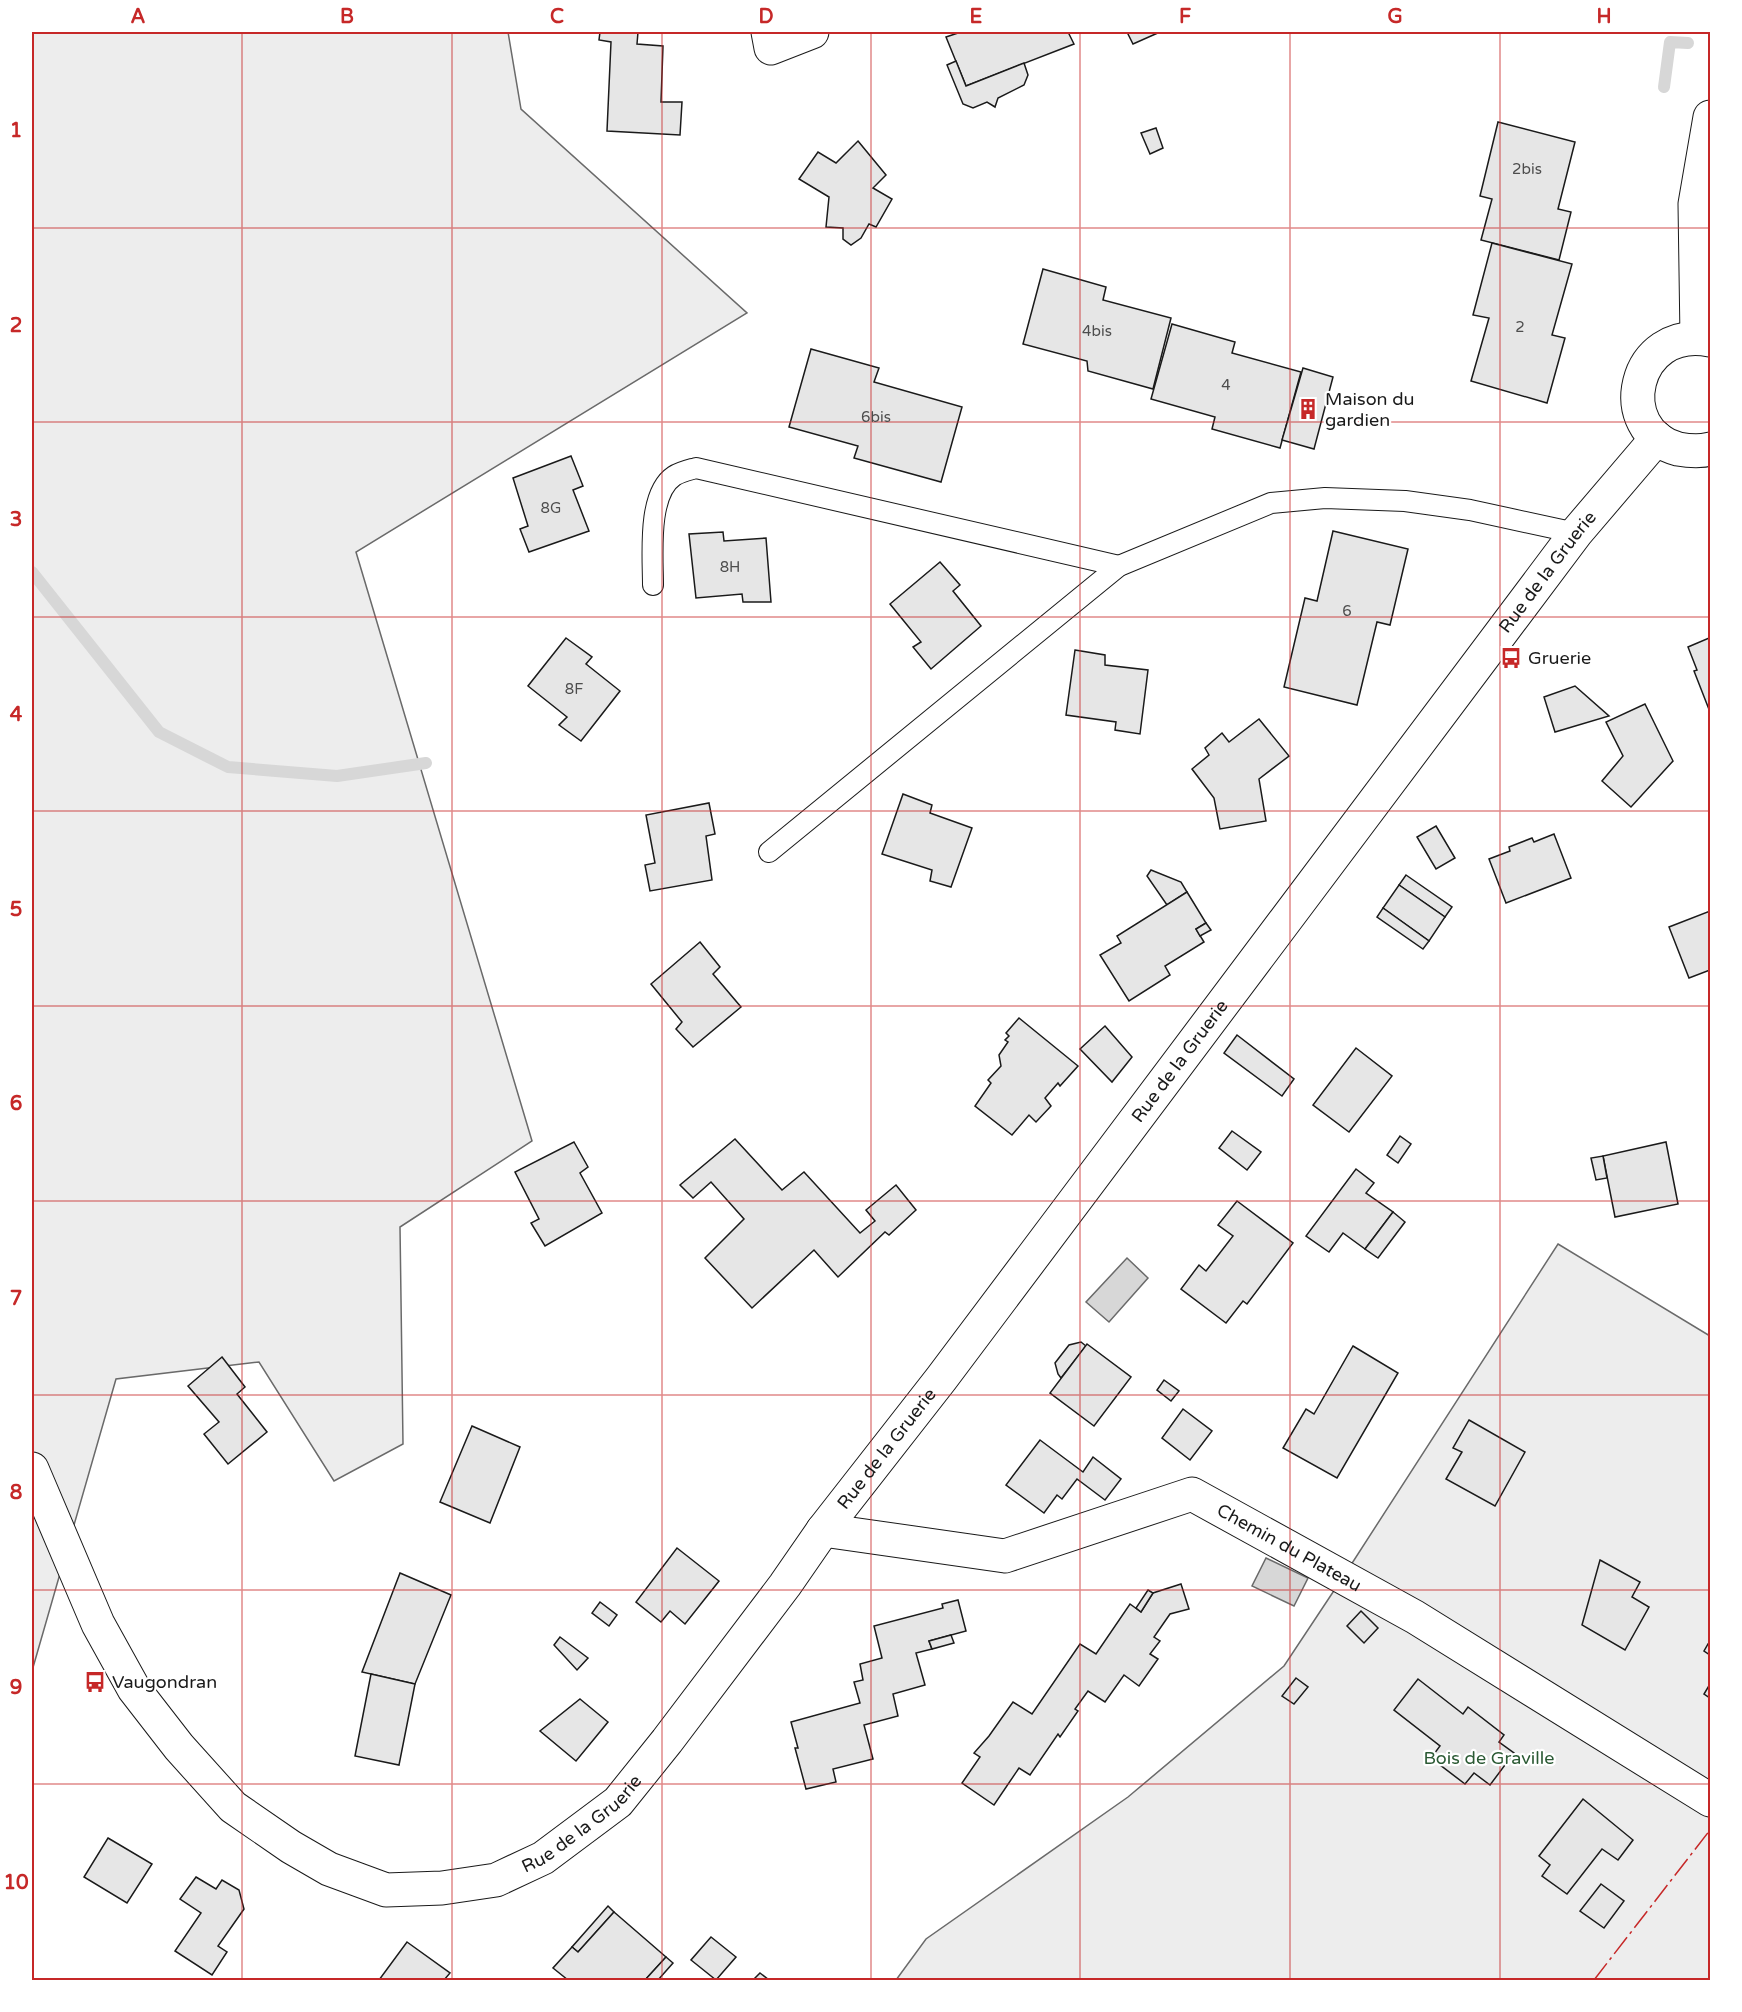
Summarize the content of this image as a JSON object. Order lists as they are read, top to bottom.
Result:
{
  "streets": {
    "street": ["Rue de la Gruerie", "Chemin du Plateau"]
  },
  "crossings": [
    ["Rue de la Gruerie", "Chemin du Plateau"]
  ],
  "parks": ["Bois de Graville"],
  "places": {
    "building": ["Maison du gardien"],
    "bus stop": ["Gruerie", "Vaugondran"]
  },
  "house_numbers": [
    "2bis",
    "2",
    "4bis",
    "4",
    "6bis",
    "8G",
    "8H",
    "6",
    "8F"
  ],
  "grid": {
    "columns": [
      "A",
      "B",
      "C",
      "D",
      "E",
      "F",
      "G",
      "H"
    ],
    "rows": [
      "1",
      "2",
      "3",
      "4",
      "5",
      "6",
      "7",
      "8",
      "9",
      "10"
    ]
  }
}
